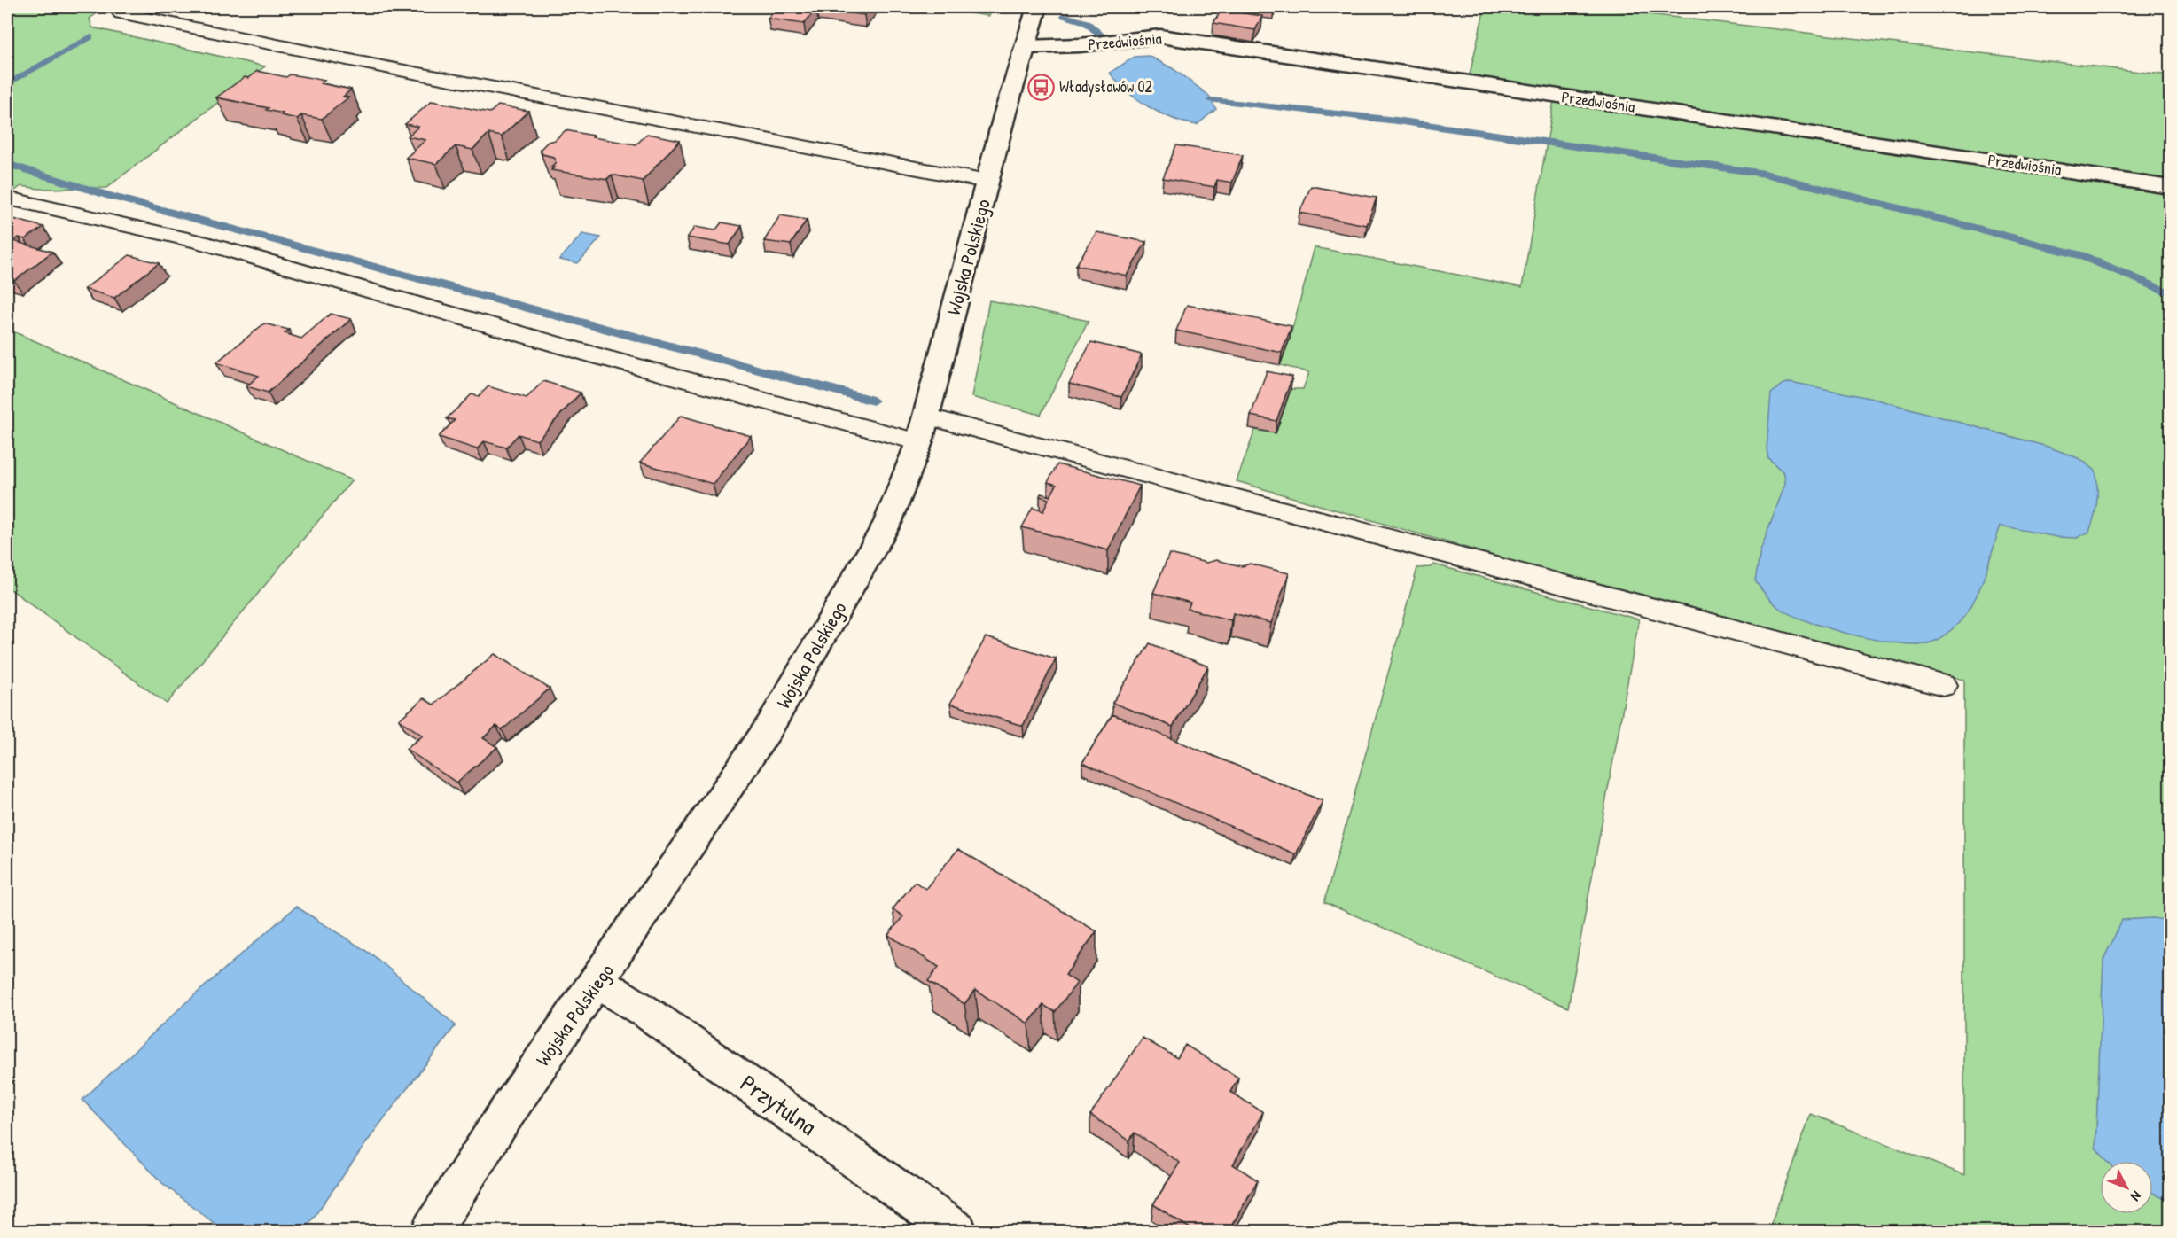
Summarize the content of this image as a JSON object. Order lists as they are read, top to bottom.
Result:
{
  "streets": {
    "street": ["Przedwiośnia", "Wojska Polskiego", "Przytulna"]
  },
  "crossings": [
    ["Przedwiośnia", "Wojska Polskiego"],
    ["Wojska Polskiego", "Przytulna"]
  ],
  "places": {
    "bus stop": ["Władysławów 02"]
  },
  "north": "bottom right"
}
